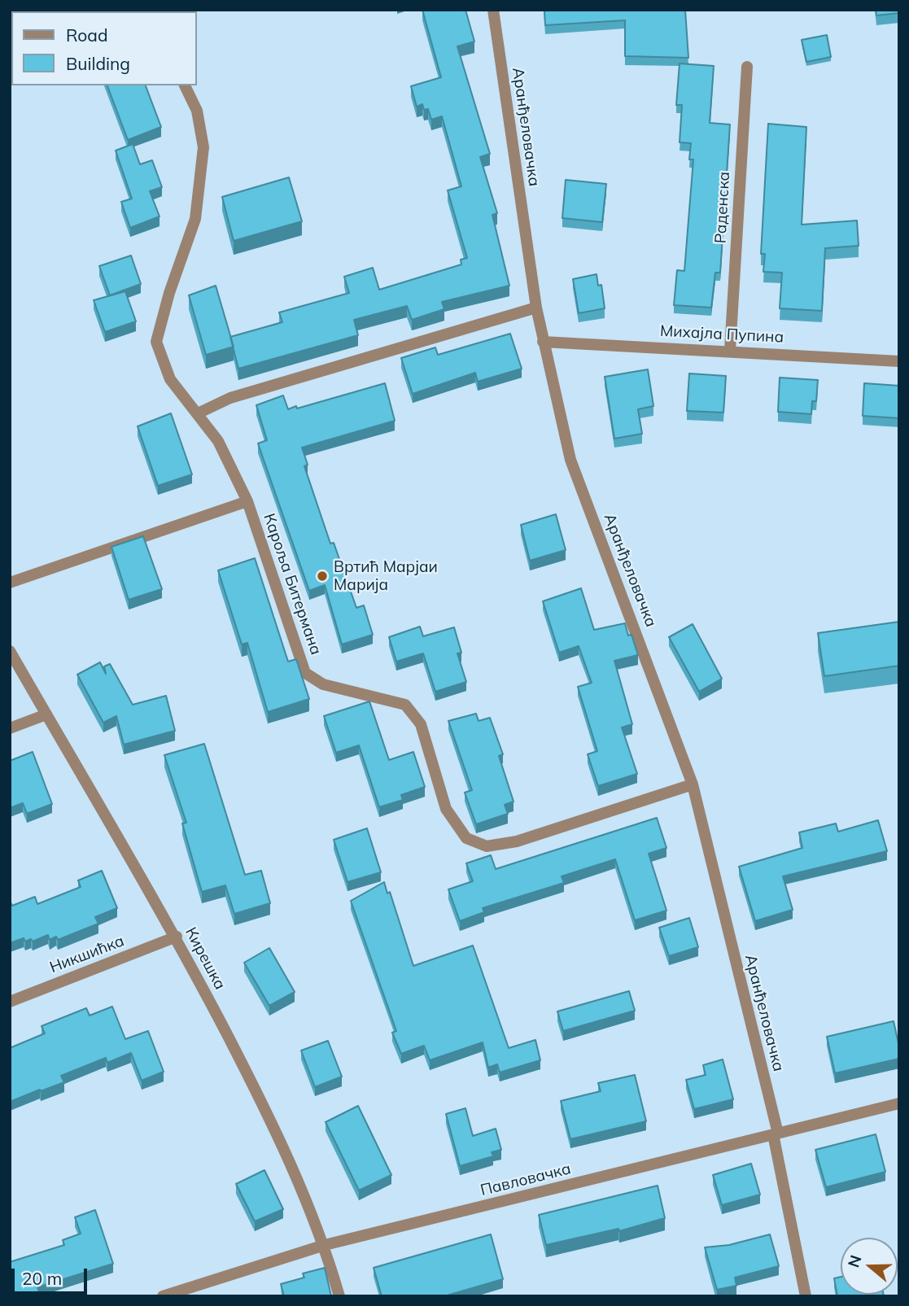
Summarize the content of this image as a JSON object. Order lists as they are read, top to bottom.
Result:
{
  "streets": {
    "street": [
      "Аранђеловачка",
      "Раденска",
      "Михајла Пупина",
      "Кароља Битермана",
      "Никшићка",
      "Кирешка",
      "Павловачка"
    ]
  },
  "crossings": [
    ["Аранђеловачка", "Михајла Пупина"],
    ["Аранђеловачка", "Кароља Битермана"],
    ["Аранђеловачка", "Павловачка"],
    ["Раденска", "Михајла Пупина"],
    ["Никшићка", "Кирешка"],
    ["Кирешка", "Павловачка"]
  ],
  "places": ["Вртић Марјаи Марија"],
  "legend": ["Road", "Building"],
  "scale_bar": "20 m",
  "north": "left"
}
